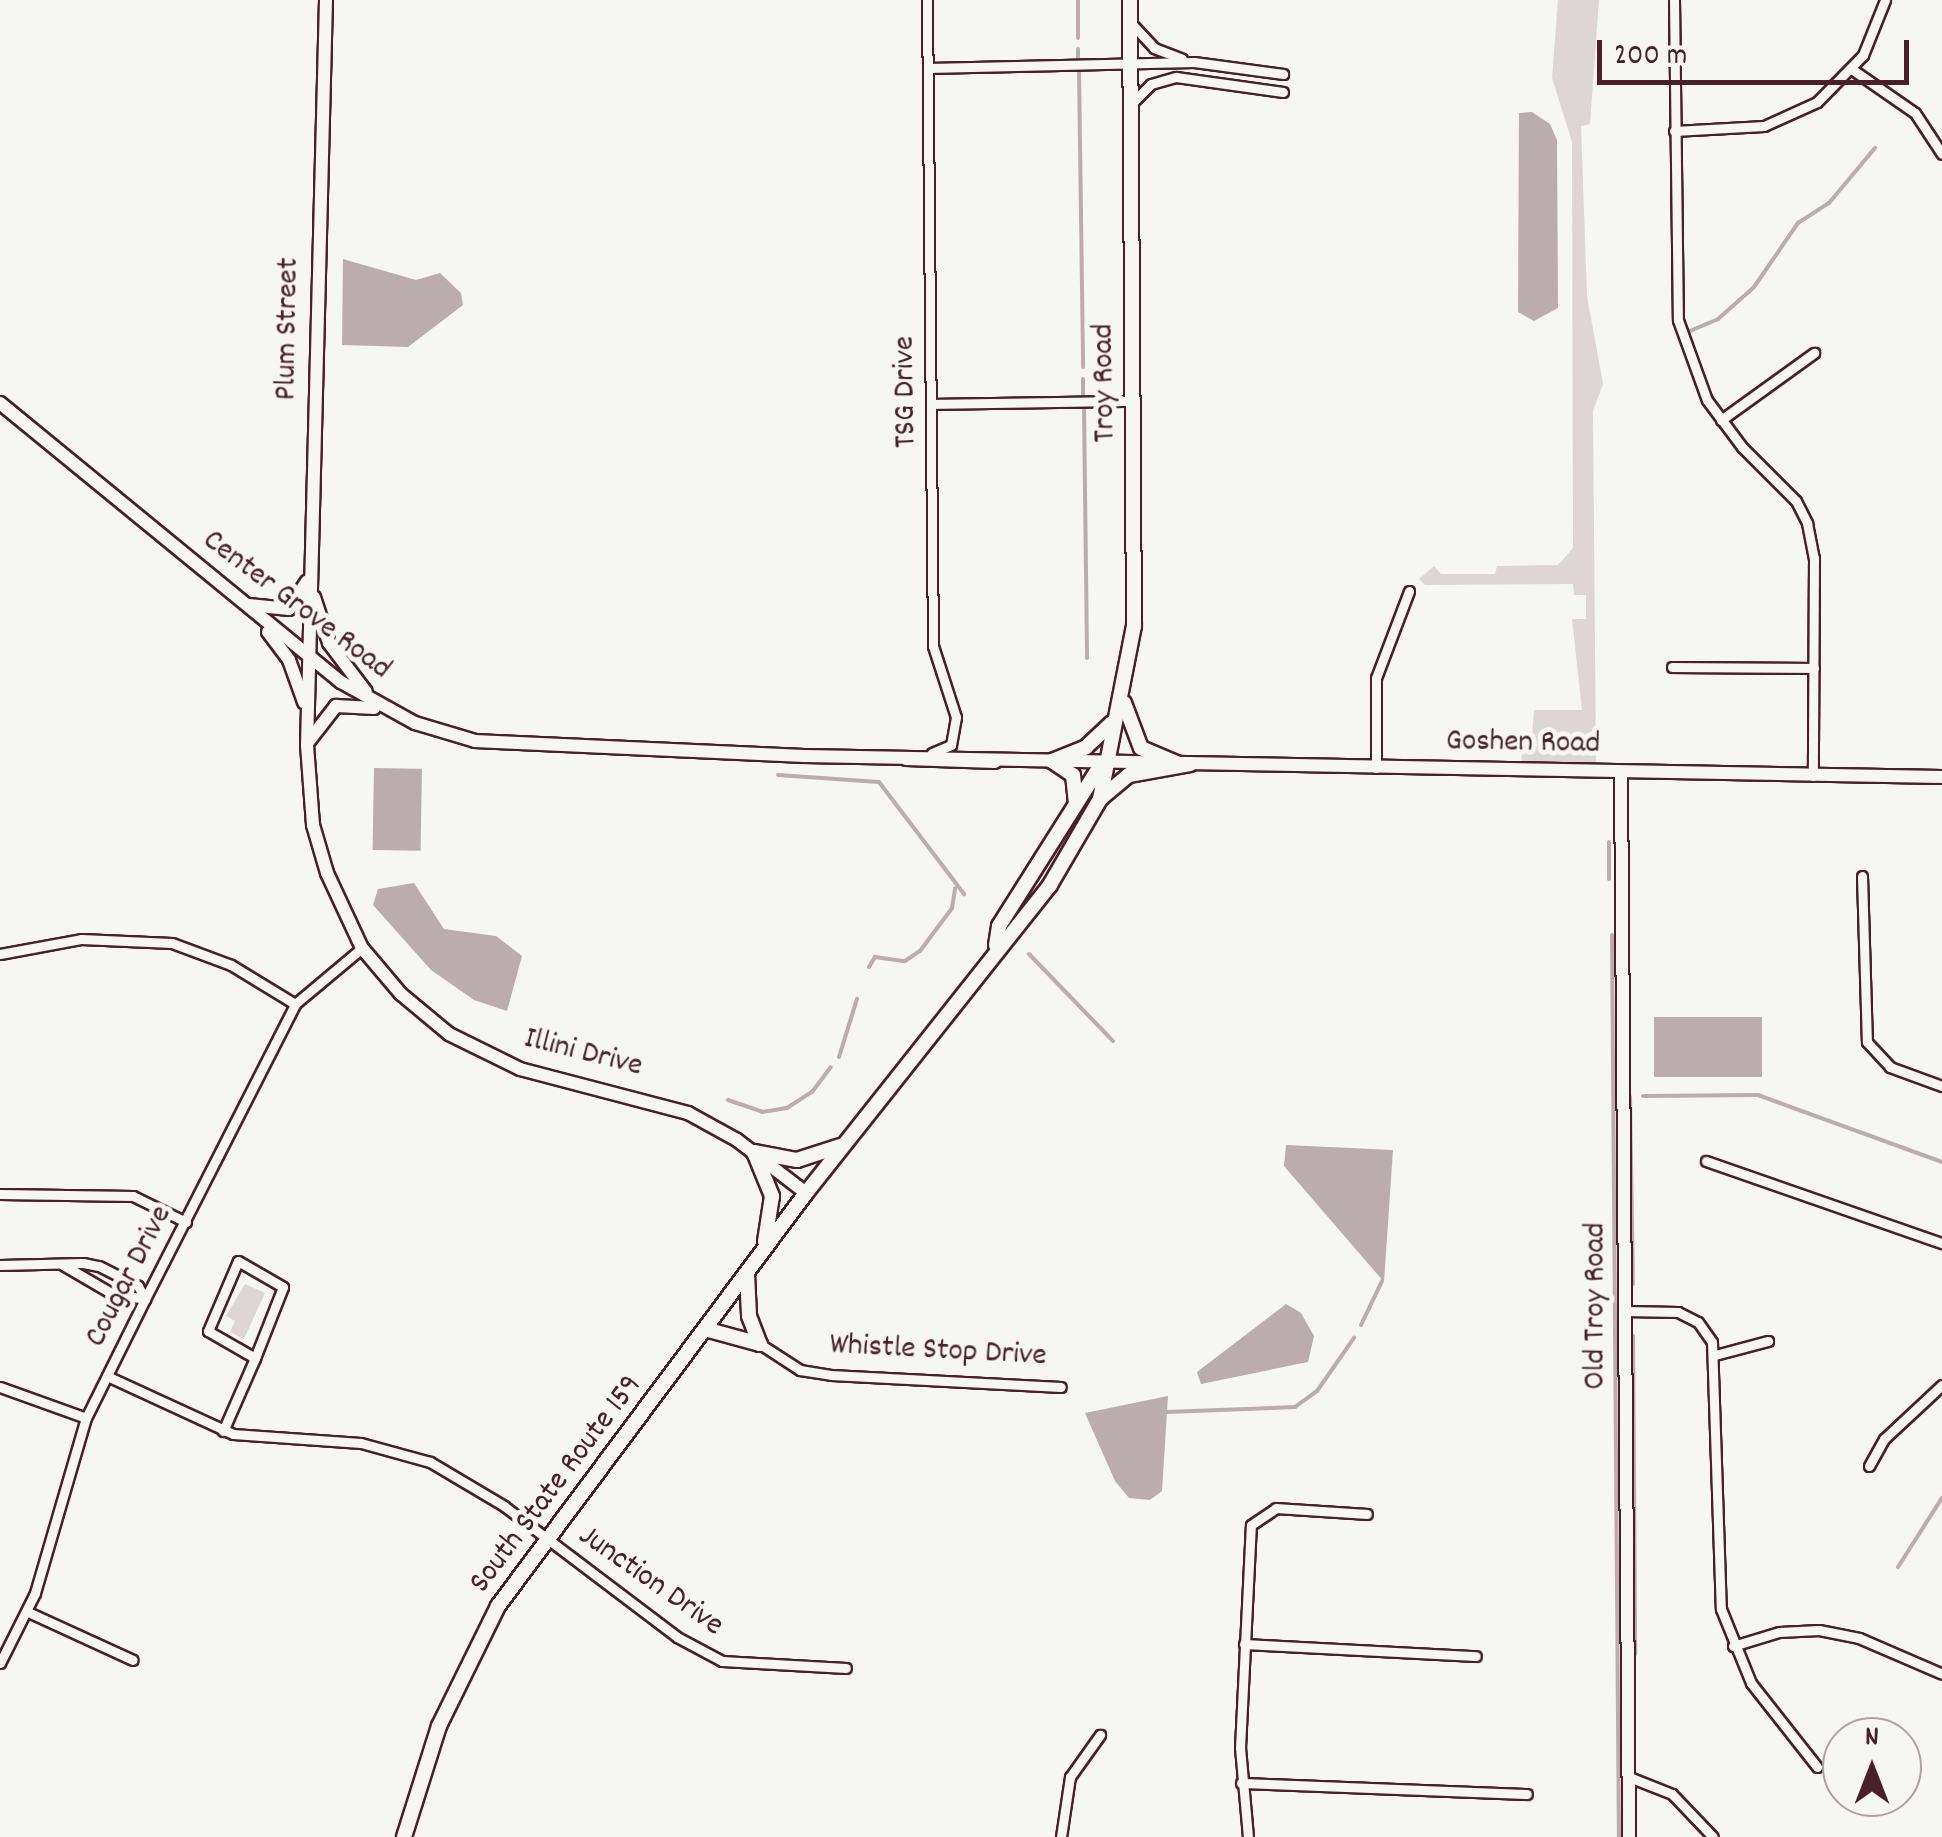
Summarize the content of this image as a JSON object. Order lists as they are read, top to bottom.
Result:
{
  "streets": {
    "main road": ["Troy Road", "Whistle Stop Drive", "South State Route 159"],
    "street": [
      "Plum Street",
      "TSG Drive",
      "Center Grove Road",
      "Goshen Road",
      "Illini Drive",
      "Cougar Drive",
      "Old Troy Road",
      "Junction Drive"
    ]
  },
  "crossings": [
    ["Plum Street", "Center Grove Road"],
    ["Plum Street", "Illini Drive"],
    ["Troy Road", "Center Grove Road"],
    ["Troy Road", "Goshen Road"],
    ["Troy Road", "Illini Drive"],
    ["Troy Road", "South State Route 159"],
    ["TSG Drive", "Center Grove Road"],
    ["Center Grove Road", "Goshen Road"],
    ["Center Grove Road", "Illini Drive"],
    ["Goshen Road", "Old Troy Road"],
    ["Illini Drive", "Cougar Drive"],
    ["Illini Drive", "South State Route 159"],
    ["Cougar Drive", "Junction Drive"],
    ["Whistle Stop Drive", "South State Route 159"],
    ["South State Route 159", "Junction Drive"]
  ],
  "scale_bar": "200 m",
  "north": "top"
}
